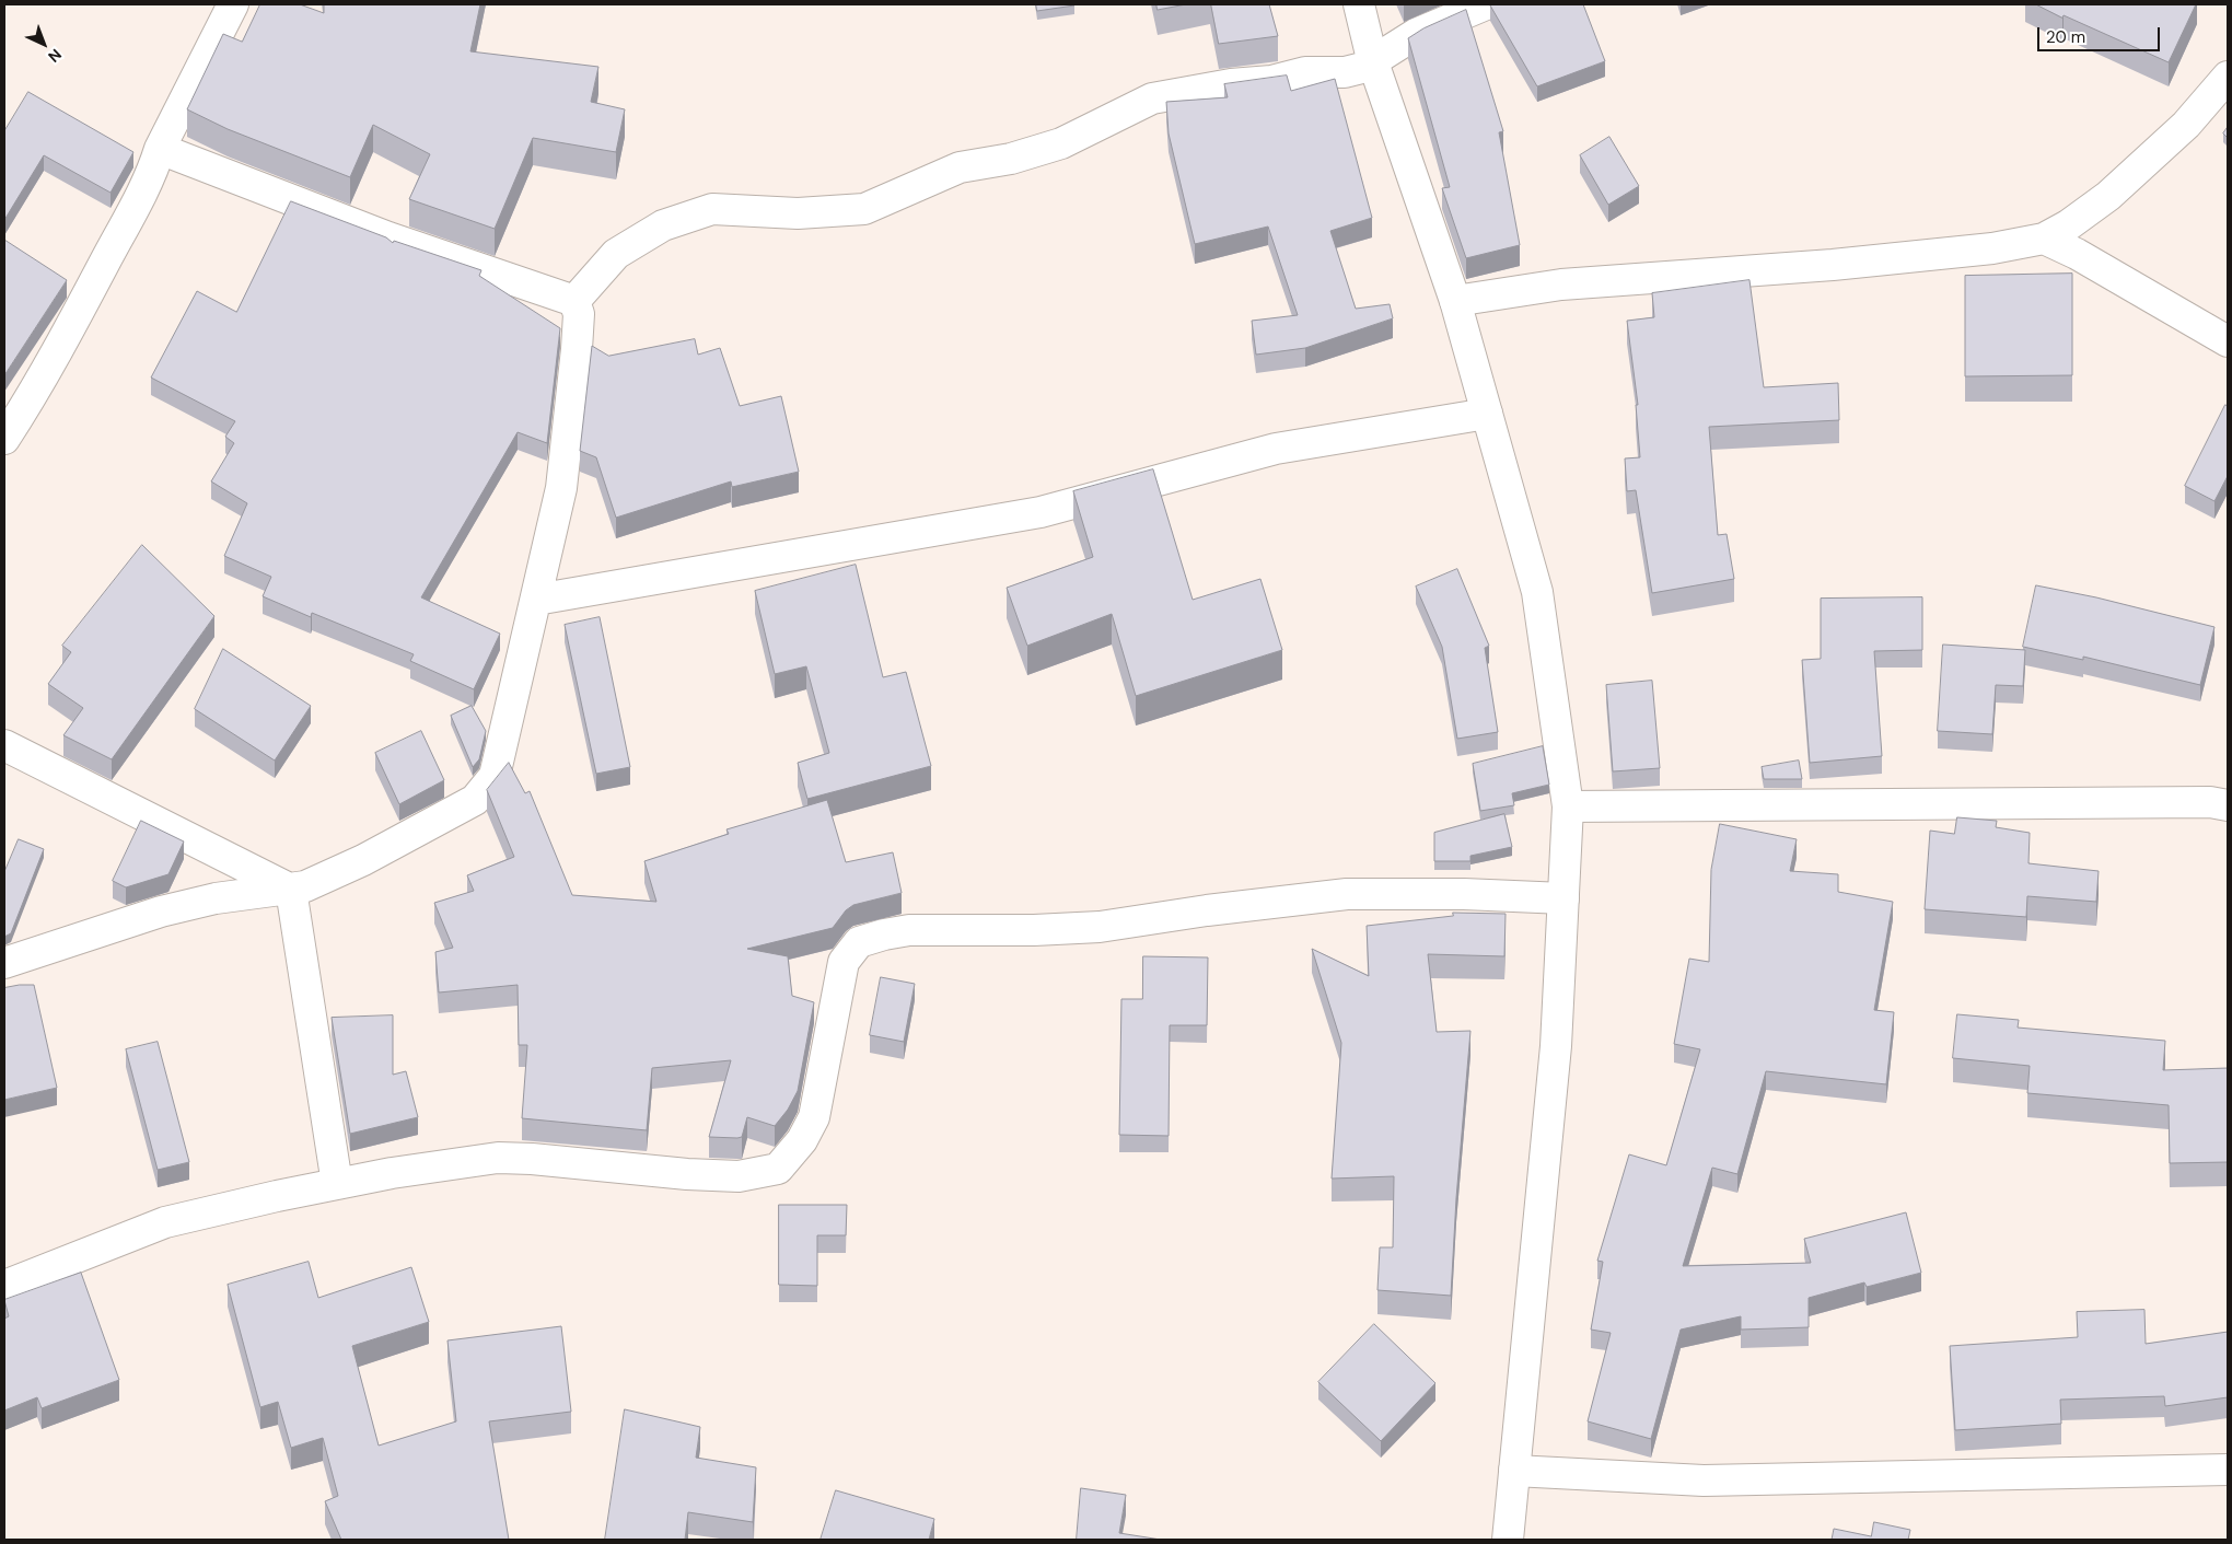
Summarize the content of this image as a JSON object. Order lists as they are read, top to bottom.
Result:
{
  "scale_bar": "20 m",
  "north": "bottom right"
}
